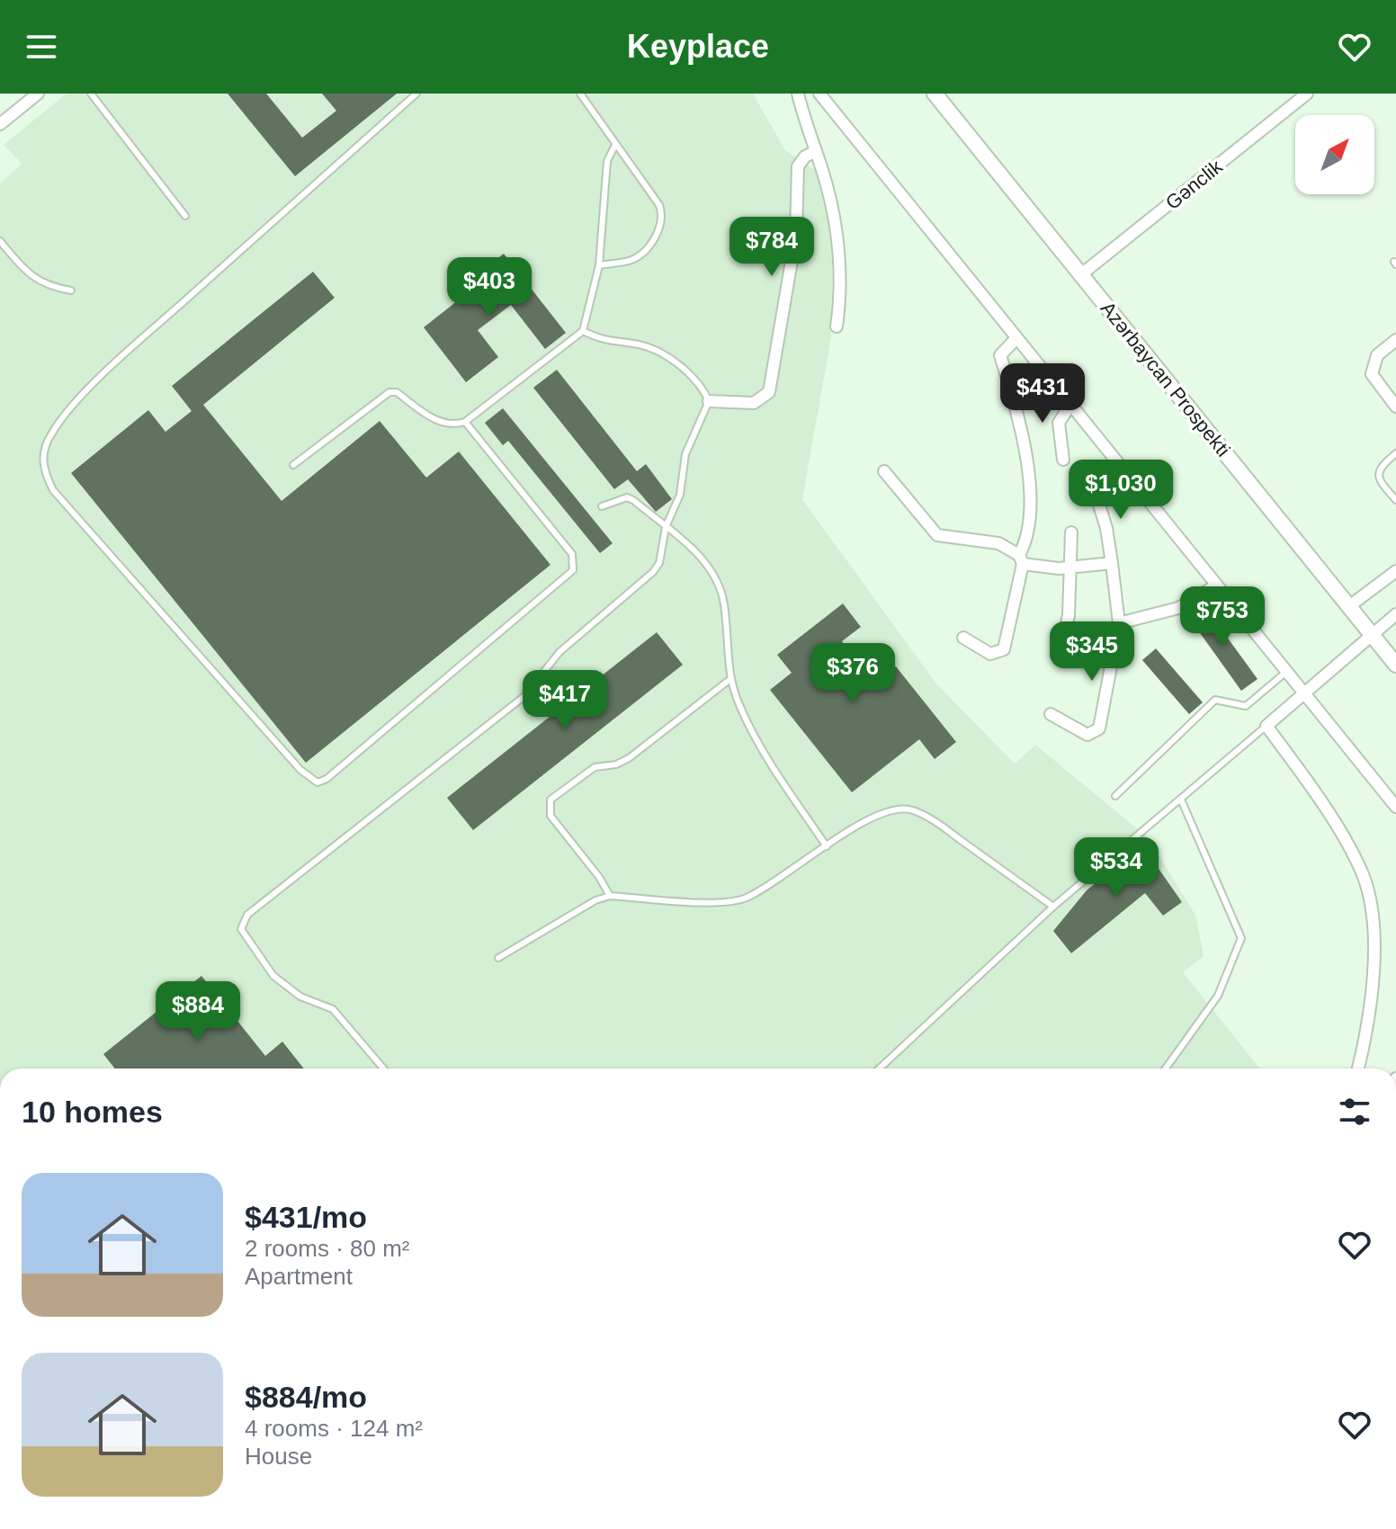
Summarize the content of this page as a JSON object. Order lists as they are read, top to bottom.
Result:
{
  "streets": {
    "street": ["Gənclik", "Azərbaycan Prospekti"]
  },
  "crossings": [
    ["Gənclik", "Azərbaycan Prospekti"]
  ],
  "north": "top right",
  "page": {
    "header": "Keyplace",
    "price": [
      "$784",
      "$403",
      "$431",
      "$1,030",
      "$753",
      "$345",
      "$376",
      "$417",
      "$534",
      "$884"
    ],
    "heading": "10 homes",
    "list": [
      {
        "name": "$431/mo",
        "note": "2 rooms · 80 m² · Apartment"
      },
      {
        "name": "$884/mo",
        "note": "4 rooms · 124 m² · House"
      }
    ]
  }
}
